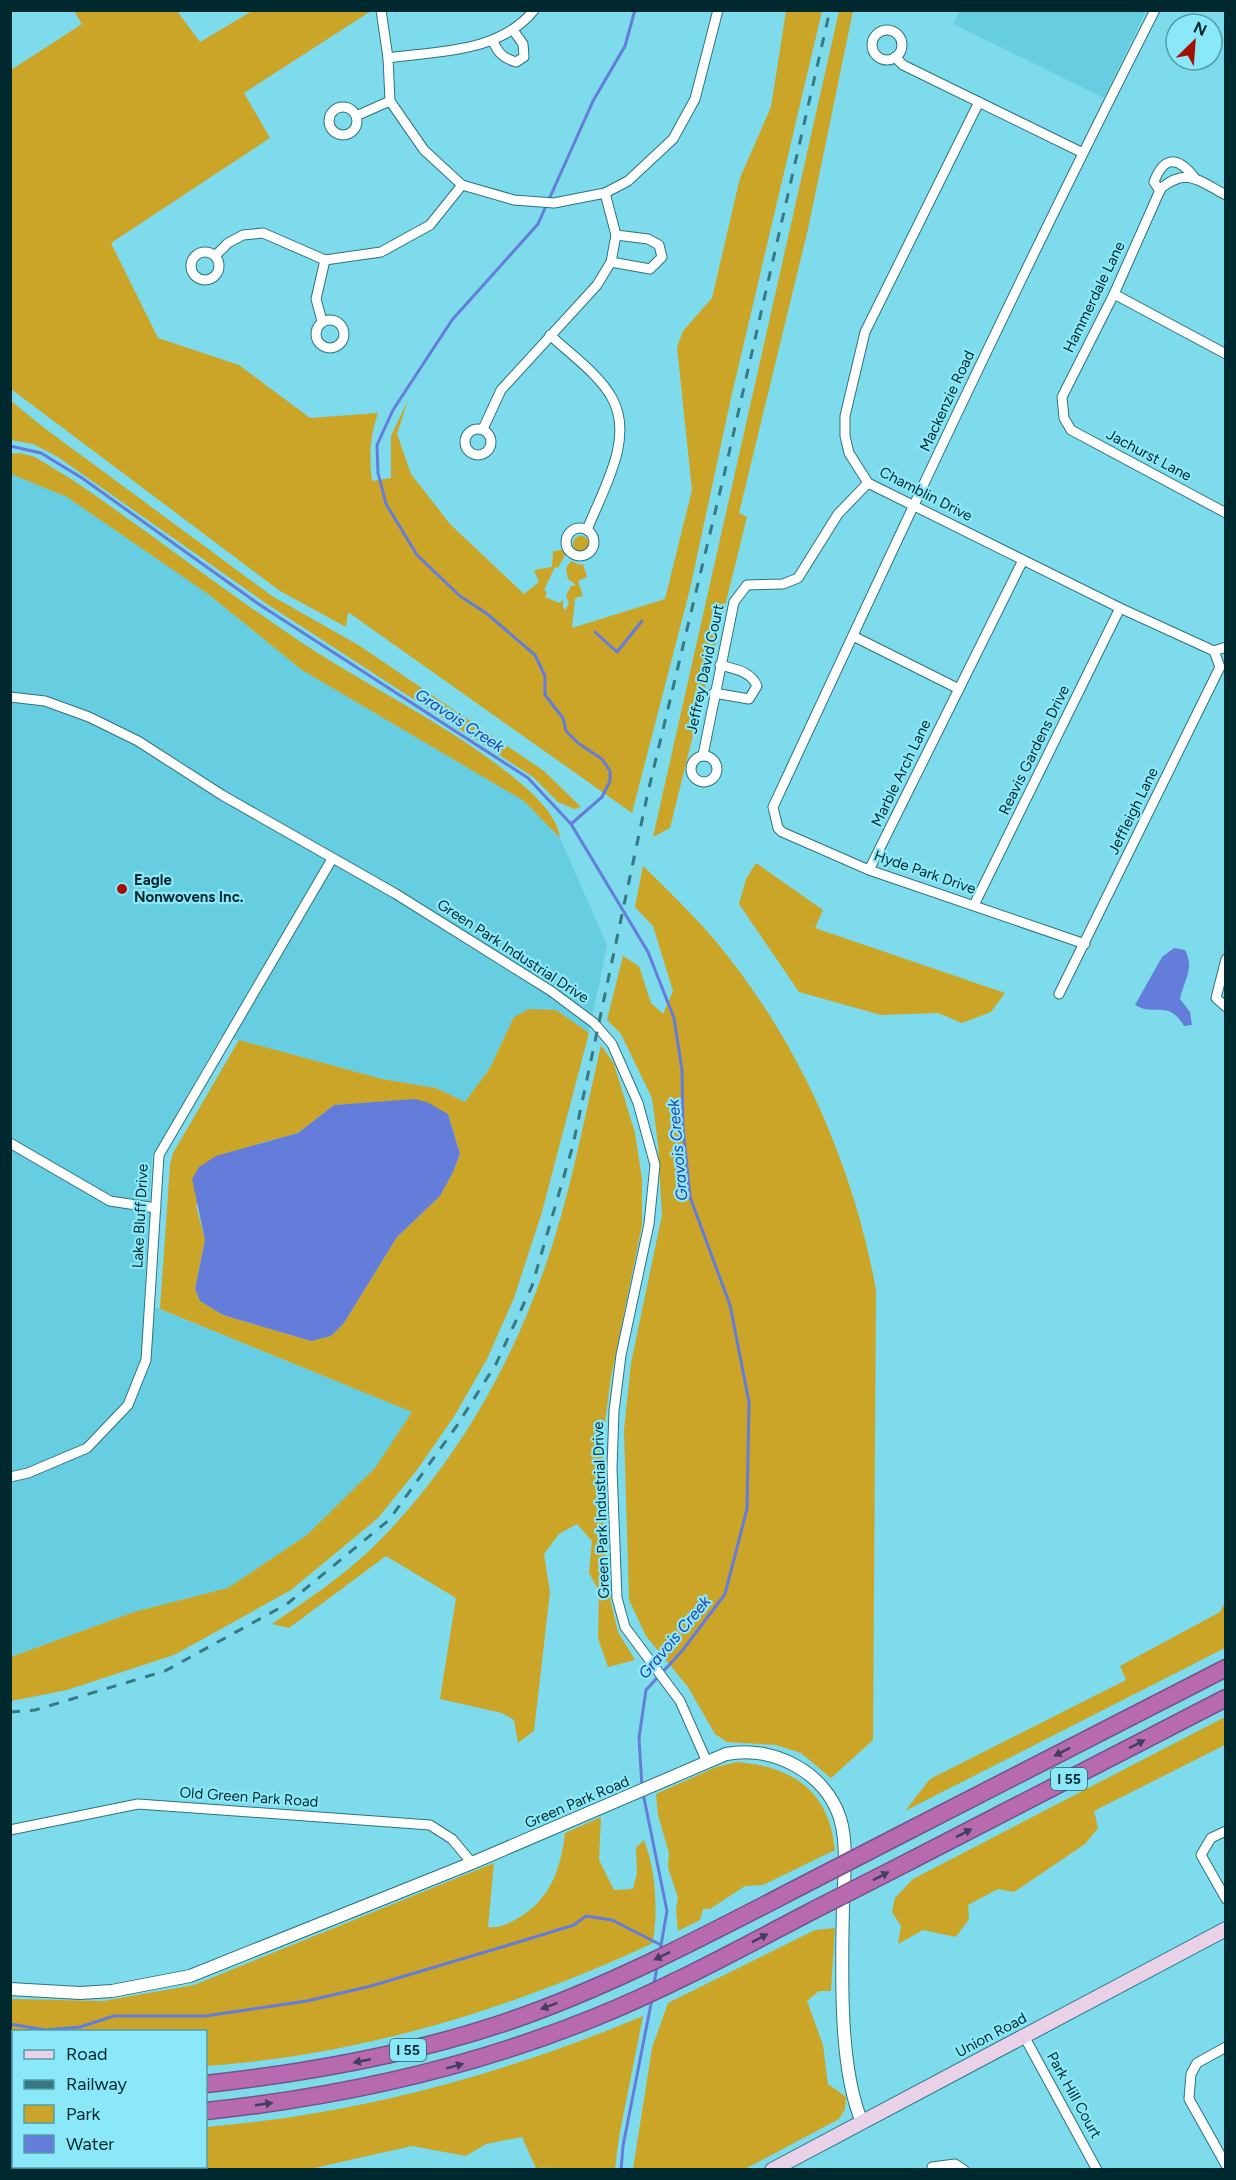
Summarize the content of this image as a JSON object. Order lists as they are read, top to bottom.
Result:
{
  "streets": {
    "highway": ["I 55"],
    "main road": ["Union Road"],
    "street": [
      "Hammerdale Lane",
      "Mackenzie Road",
      "Jachurst Lane",
      "Chamblin Drive",
      "Jeffrey David Court",
      "Reavis Gardens Drive",
      "Marble Arch Lane",
      "Jeffleigh Lane",
      "Hyde Park Drive",
      "Green Park Industrial Drive",
      "Lake Bluff Drive",
      "Old Green Park Road",
      "Green Park Road",
      "Park Hill Court"
    ]
  },
  "crossings": [
    ["Hammerdale Lane", "Jachurst Lane"],
    ["Mackenzie Road", "Chamblin Drive"],
    ["Mackenzie Road", "Hyde Park Drive"],
    ["Chamblin Drive", "Jeffrey David Court"],
    ["Chamblin Drive", "Reavis Gardens Drive"],
    ["Chamblin Drive", "Marble Arch Lane"],
    ["Chamblin Drive", "Jeffleigh Lane"],
    ["Reavis Gardens Drive", "Hyde Park Drive"],
    ["Marble Arch Lane", "Hyde Park Drive"],
    ["Jeffleigh Lane", "Hyde Park Drive"],
    ["Green Park Industrial Drive", "Lake Bluff Drive"],
    ["Green Park Industrial Drive", "Green Park Road"],
    ["Old Green Park Road", "Green Park Road"],
    ["Green Park Road", "Union Road"],
    ["Union Road", "Park Hill Court"]
  ],
  "water": ["Gravois Creek"],
  "places": ["Eagle Nonwovens Inc."],
  "legend": [
    "Road",
    "Railway",
    "Park",
    "Water"
  ],
  "north": "top right"
}
